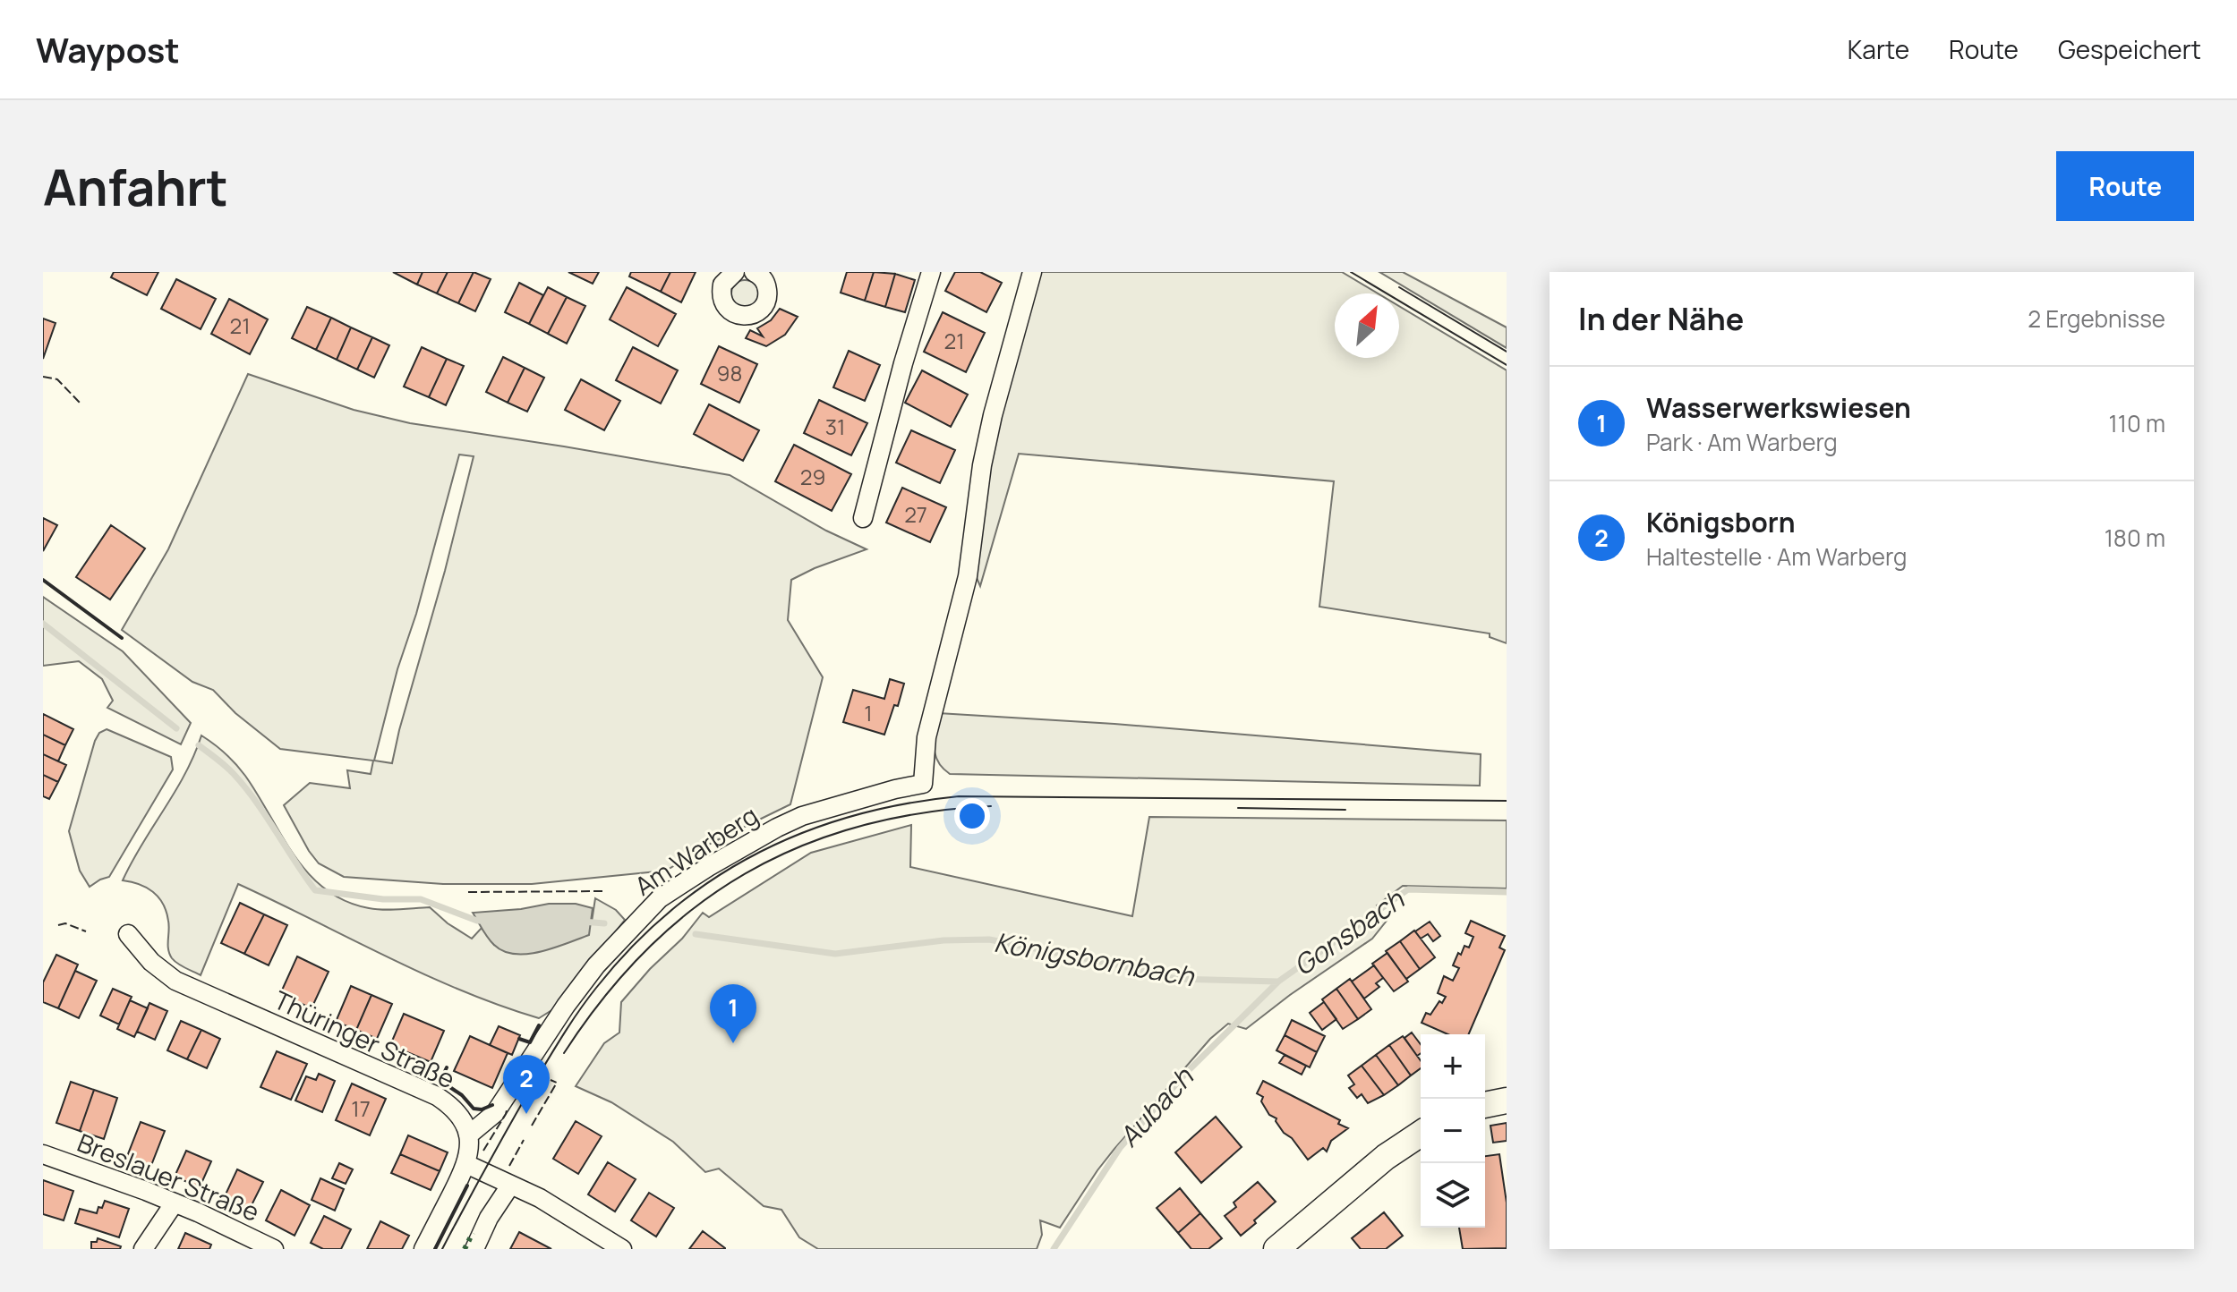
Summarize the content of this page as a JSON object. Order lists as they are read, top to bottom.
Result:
{
  "streets": {
    "street": ["Am Warberg", "Thüringer Straße", "Breslauer Straße"]
  },
  "crossings": [
    ["Am Warberg", "Thüringer Straße"]
  ],
  "water": ["Gonsbach", "Königsbornbach", "Aubach"],
  "house_numbers": [
    "21",
    "21",
    "98",
    "31",
    "29",
    "27",
    "1",
    "17"
  ],
  "north": "top right",
  "page": {
    "header": "Waypost",
    "nav": ["Karte", "Route", "Gespeichert"],
    "buttons": "Route",
    "title": "Anfahrt",
    "heading": ["In der Nähe", "2 Ergebnisse"],
    "list": [
      {
        "mark": "1",
        "name": "Wasserwerkswiesen",
        "note": "Park · Am Warberg",
        "value": "110 m"
      },
      {
        "mark": "2",
        "name": "Königsborn",
        "note": "Haltestelle · Am Warberg",
        "value": "180 m"
      }
    ],
    "pins": ["1", "2"],
    "map_buttons": ["+", "−"]
  }
}
